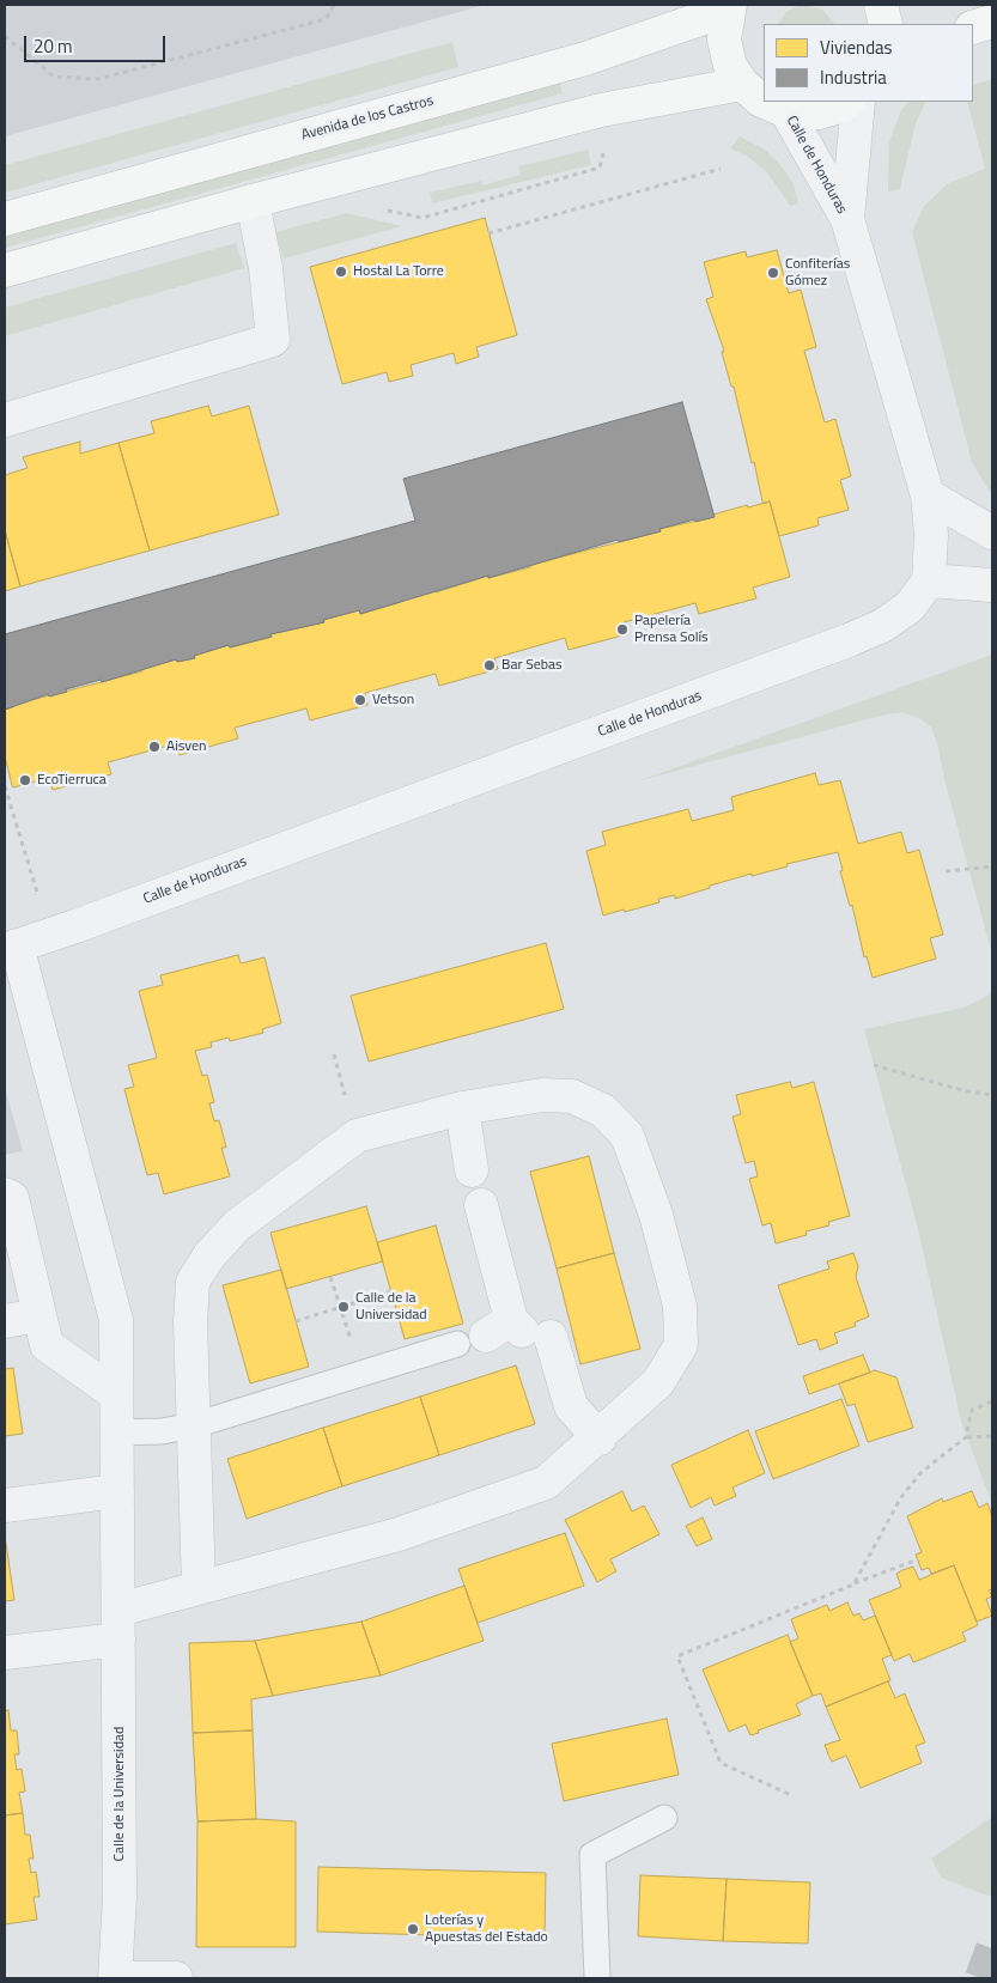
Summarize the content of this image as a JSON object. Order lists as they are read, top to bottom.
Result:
{
  "streets": {
    "main road": ["Avenida de los Castros"],
    "street": ["Calle de Honduras", "Calle de la Universidad"]
  },
  "crossings": [
    ["Calle de Honduras", "Calle de la Universidad"]
  ],
  "places": [
    "Hostal La Torre",
    "Confiterías Gómez",
    "Papelería Prensa Solís",
    "Bar Sebas",
    "Vetson",
    "Aisven",
    "EcoTierruca",
    "Calle de la Universidad",
    "Loterías y Apuestas del Estado"
  ],
  "legend": ["Viviendas", "Industria"],
  "scale_bar": "20 m"
}
